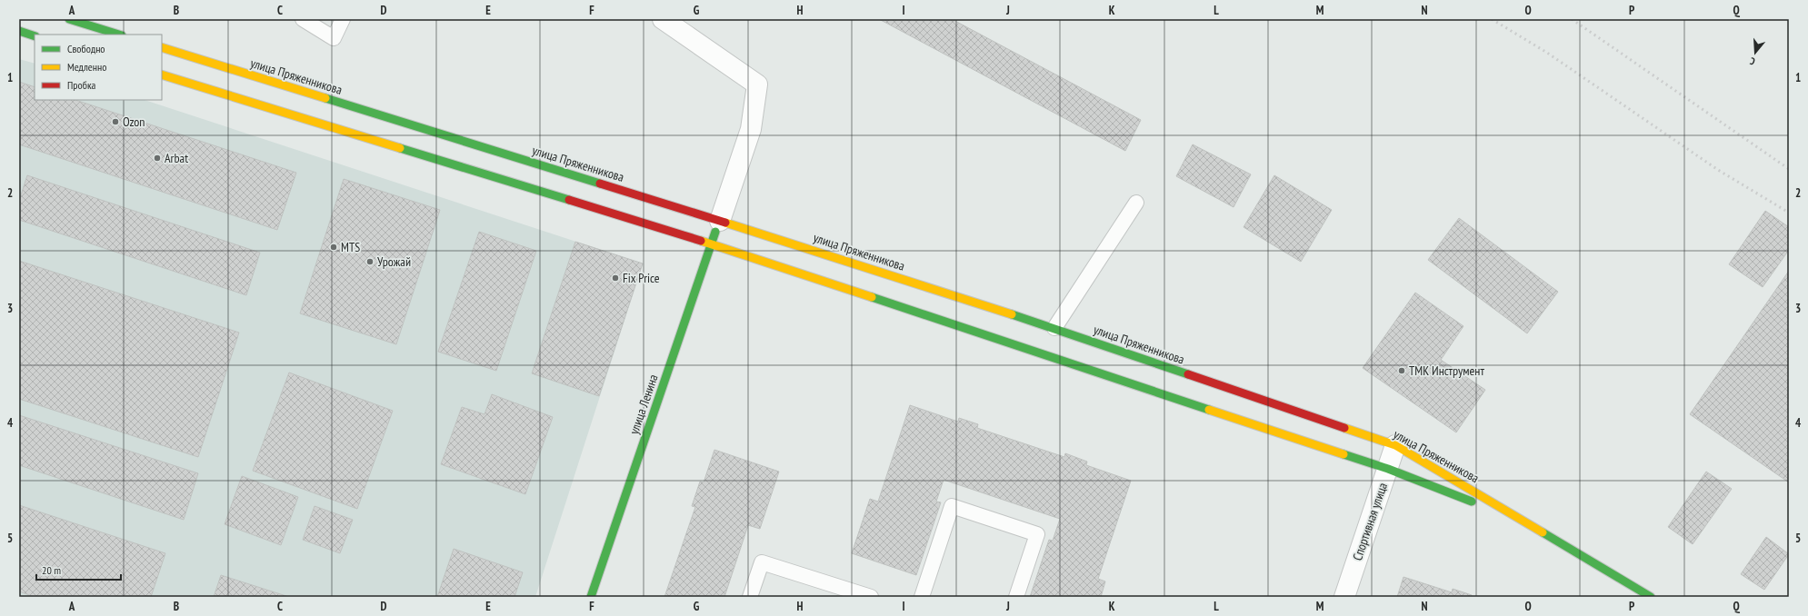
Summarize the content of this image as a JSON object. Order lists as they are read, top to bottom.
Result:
{
  "streets": {
    "main road": ["улица Пряженникова", "улица Ленина"],
    "street": ["Спортивная улица"]
  },
  "crossings": [
    ["улица Пряженникова", "улица Ленина"],
    ["улица Пряженникова", "Спортивная улица"]
  ],
  "places": [
    "Ozon",
    "Arbat",
    "MTS",
    "Урожай",
    "Fix Price",
    "ТМК Инструмент"
  ],
  "legend": ["Свободно", "Медленно", "Пробка"],
  "scale_bar": "20 m",
  "north": "bottom",
  "grid": {
    "columns": [
      "A",
      "B",
      "C",
      "D",
      "E",
      "F",
      "G",
      "H",
      "I",
      "J",
      "K",
      "L",
      "M",
      "N",
      "O",
      "P",
      "Q"
    ],
    "rows": [
      "1",
      "2",
      "3",
      "4",
      "5"
    ]
  }
}
